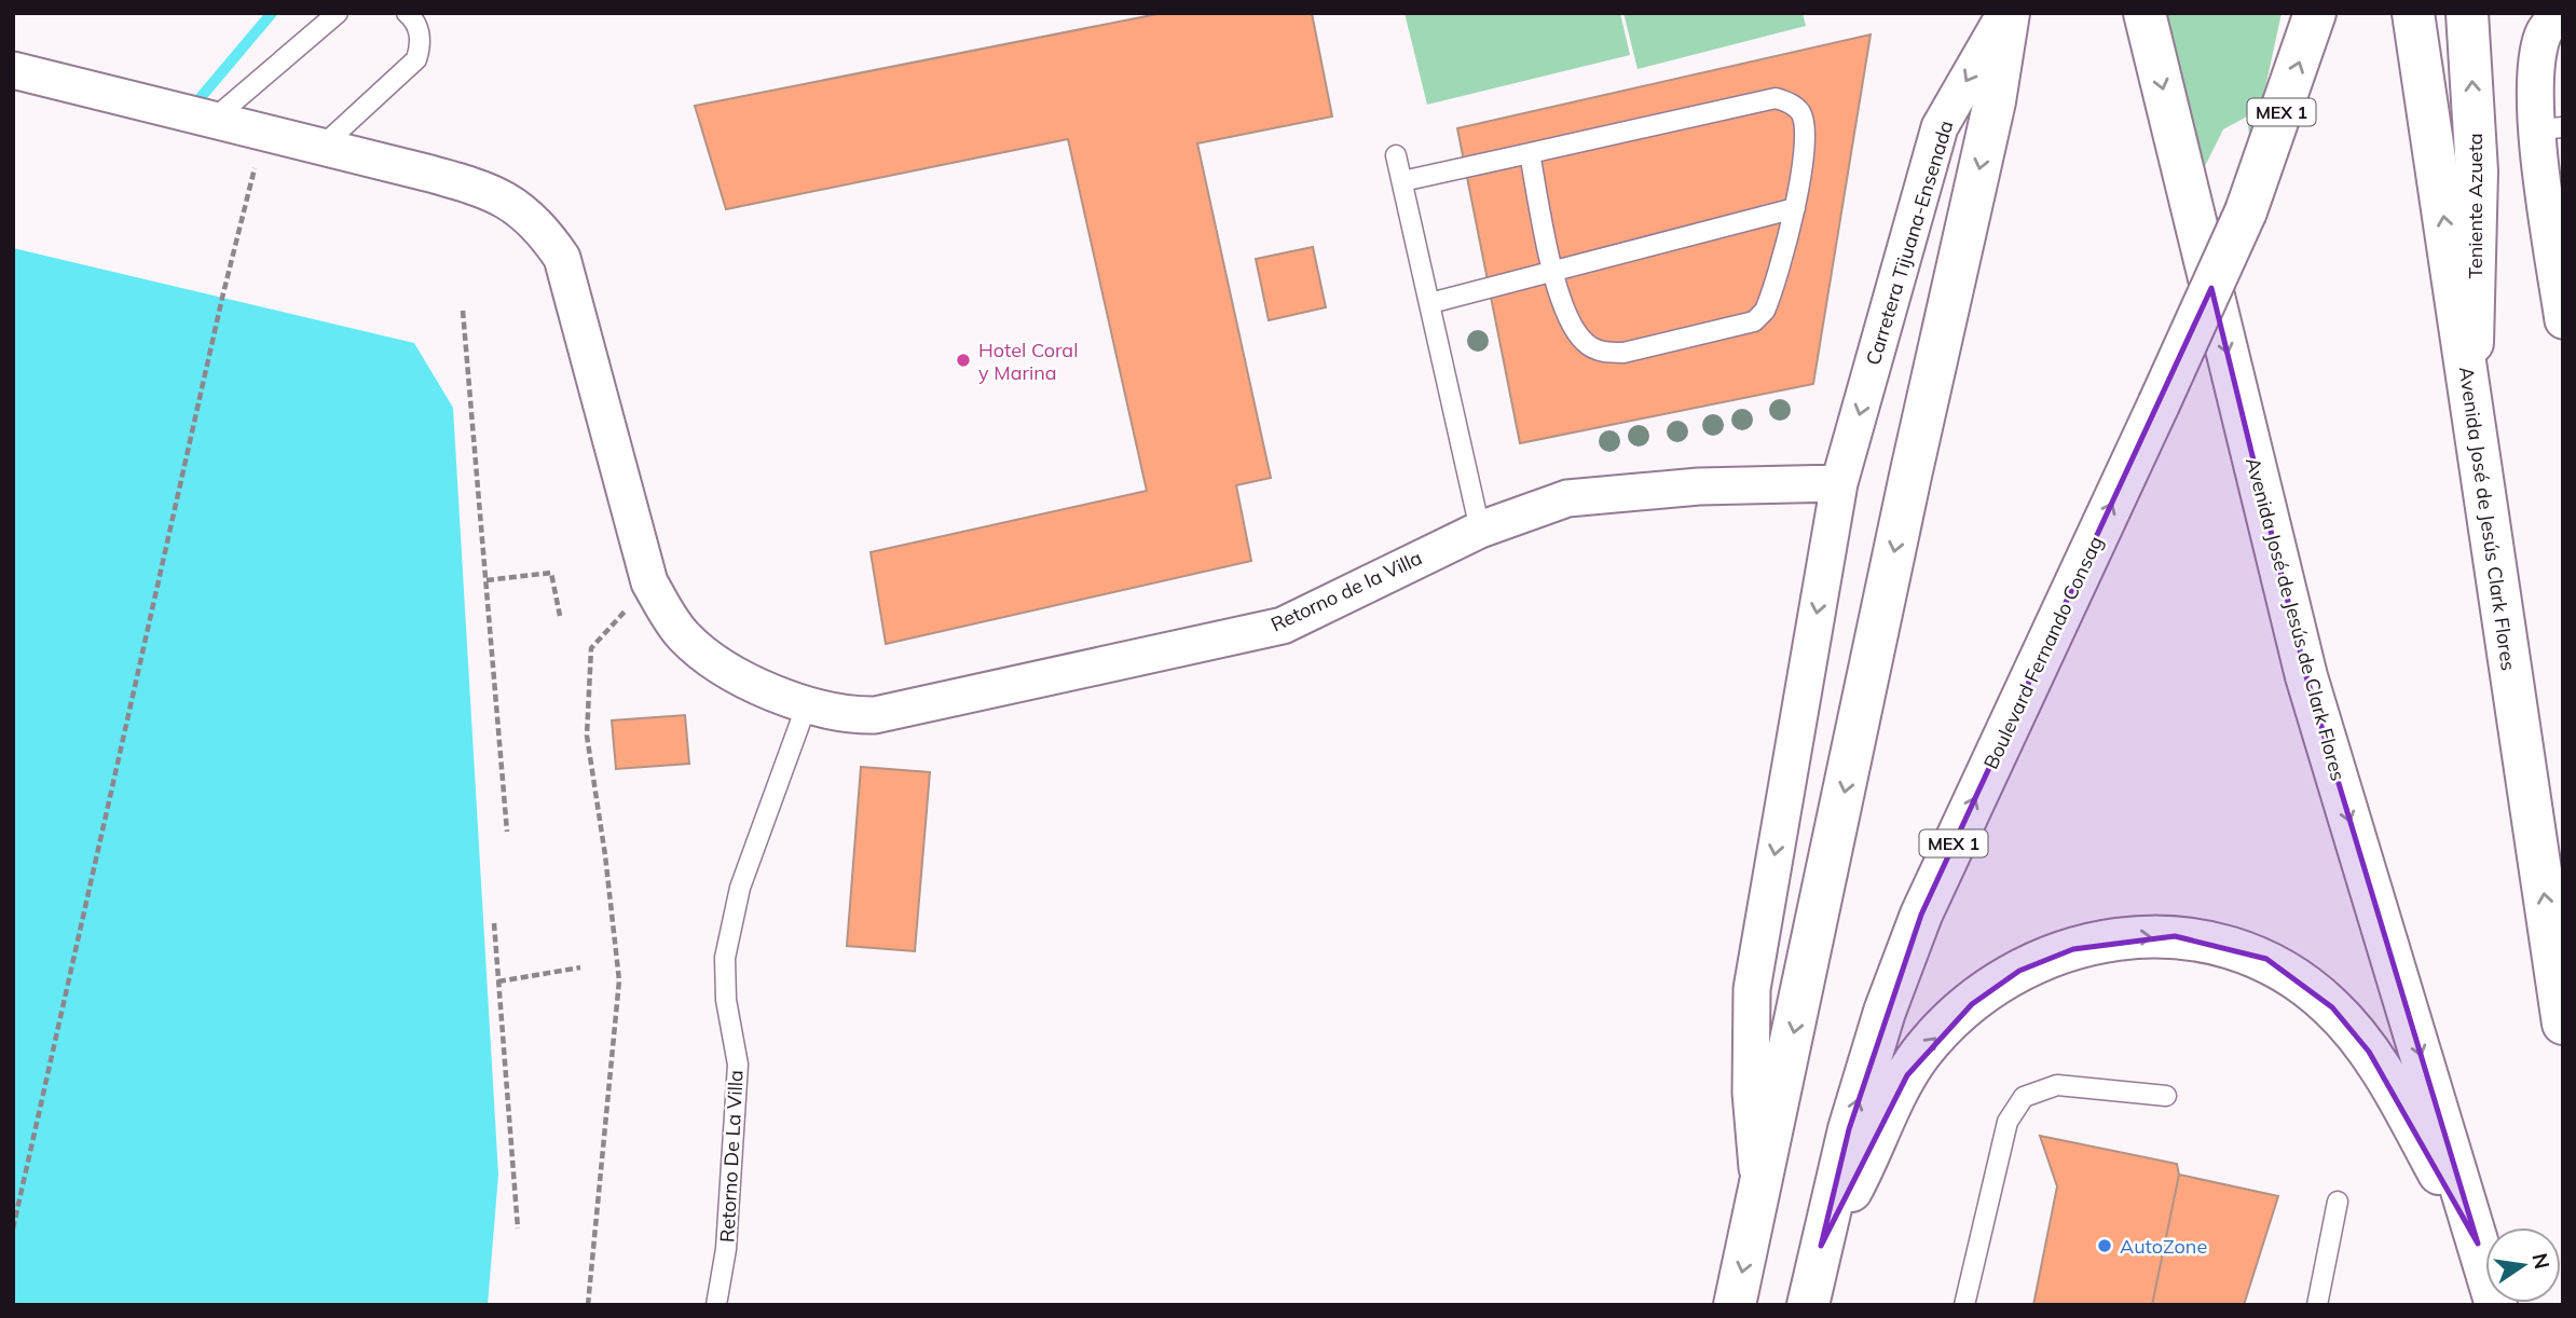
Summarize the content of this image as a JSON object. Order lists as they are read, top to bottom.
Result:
{
  "streets": {
    "main road": [
      "MEX 1",
      "Teniente Azueta",
      "Avenida José de Jesús Clark Flores",
      "Avenida José de Jesús de Clark Flores",
      "Boulevard Fernando Consag"
    ],
    "street": ["Carretera Tijuana-Ensenada", "Retorno de la Villa"],
    "lane": ["Retorno De La Villa"]
  },
  "crossings": [
    ["Teniente Azueta", "Avenida José de Jesús Clark Flores"],
    ["Carretera Tijuana-Ensenada", "Retorno de la Villa"],
    ["Retorno de la Villa", "Retorno De La Villa"]
  ],
  "one_way": [
    "Teniente Azueta",
    "Carretera Tijuana-Ensenada",
    "Avenida José de Jesús Clark Flores",
    "Avenida José de Jesús de Clark Flores"
  ],
  "places": ["Hotel Coral y Marina", "AutoZone"],
  "north": "right"
}
